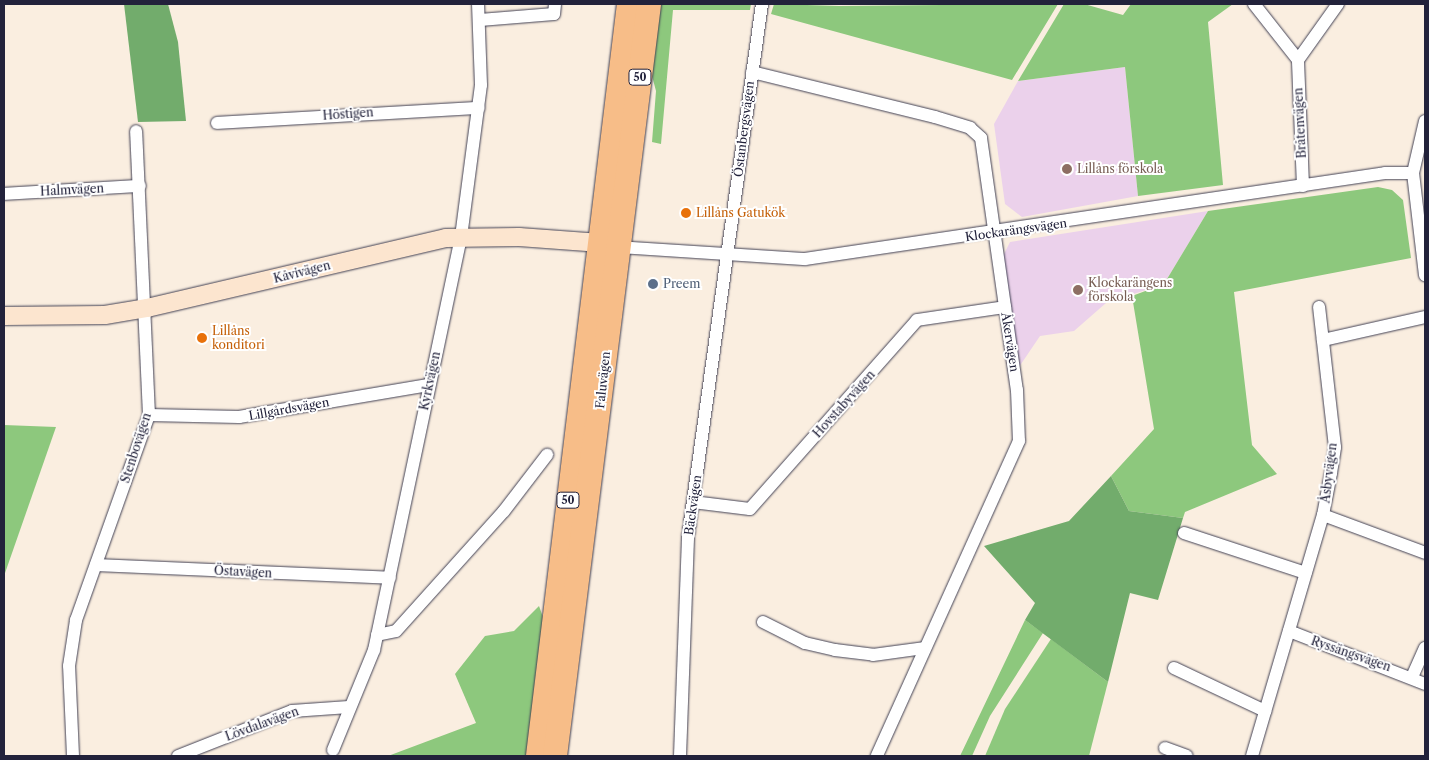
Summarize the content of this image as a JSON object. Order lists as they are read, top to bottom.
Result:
{
  "streets": {
    "highway": ["50", "Faluvägen"],
    "street": [
      "Höstigen",
      "Bråtenvägen",
      "Östanbergsvägen",
      "Halmvägen",
      "Klockarängsvägen",
      "Kåvivägen",
      "Åkervägen",
      "Kyrkvägen",
      "Hovstabyvägen",
      "Lillgårdsvägen",
      "Stenbovägen",
      "Åsbyvägen",
      "Bäckvägen",
      "Östavägen",
      "Ryssängsvägen",
      "Lövdalavägen"
    ]
  },
  "crossings": [
    ["Höstigen", "Kyrkvägen"],
    ["Bråtenvägen", "Klockarängsvägen"],
    ["Östanbergsvägen", "Klockarängsvägen"],
    ["Östanbergsvägen", "Åkervägen"],
    ["Östanbergsvägen", "Bäckvägen"],
    ["Halmvägen", "Stenbovägen"],
    ["Klockarängsvägen", "Kåvivägen"],
    ["Klockarängsvägen", "Åkervägen"],
    ["Klockarängsvägen", "Faluvägen"],
    ["Klockarängsvägen", "Bäckvägen"],
    ["Kåvivägen", "Faluvägen"],
    ["Kåvivägen", "Kyrkvägen"],
    ["Kåvivägen", "Stenbovägen"],
    ["Åkervägen", "Hovstabyvägen"],
    ["Kyrkvägen", "Lillgårdsvägen"],
    ["Kyrkvägen", "Östavägen"],
    ["Kyrkvägen", "Lövdalavägen"],
    ["Hovstabyvägen", "Bäckvägen"],
    ["Lillgårdsvägen", "Stenbovägen"],
    ["Stenbovägen", "Östavägen"],
    ["Åsbyvägen", "Ryssängsvägen"]
  ],
  "places": [
    "Lillåns förskola",
    "Lillåns Gatukök",
    "Preem",
    "Klockarängens förskola",
    "Lillåns konditori"
  ]
}
